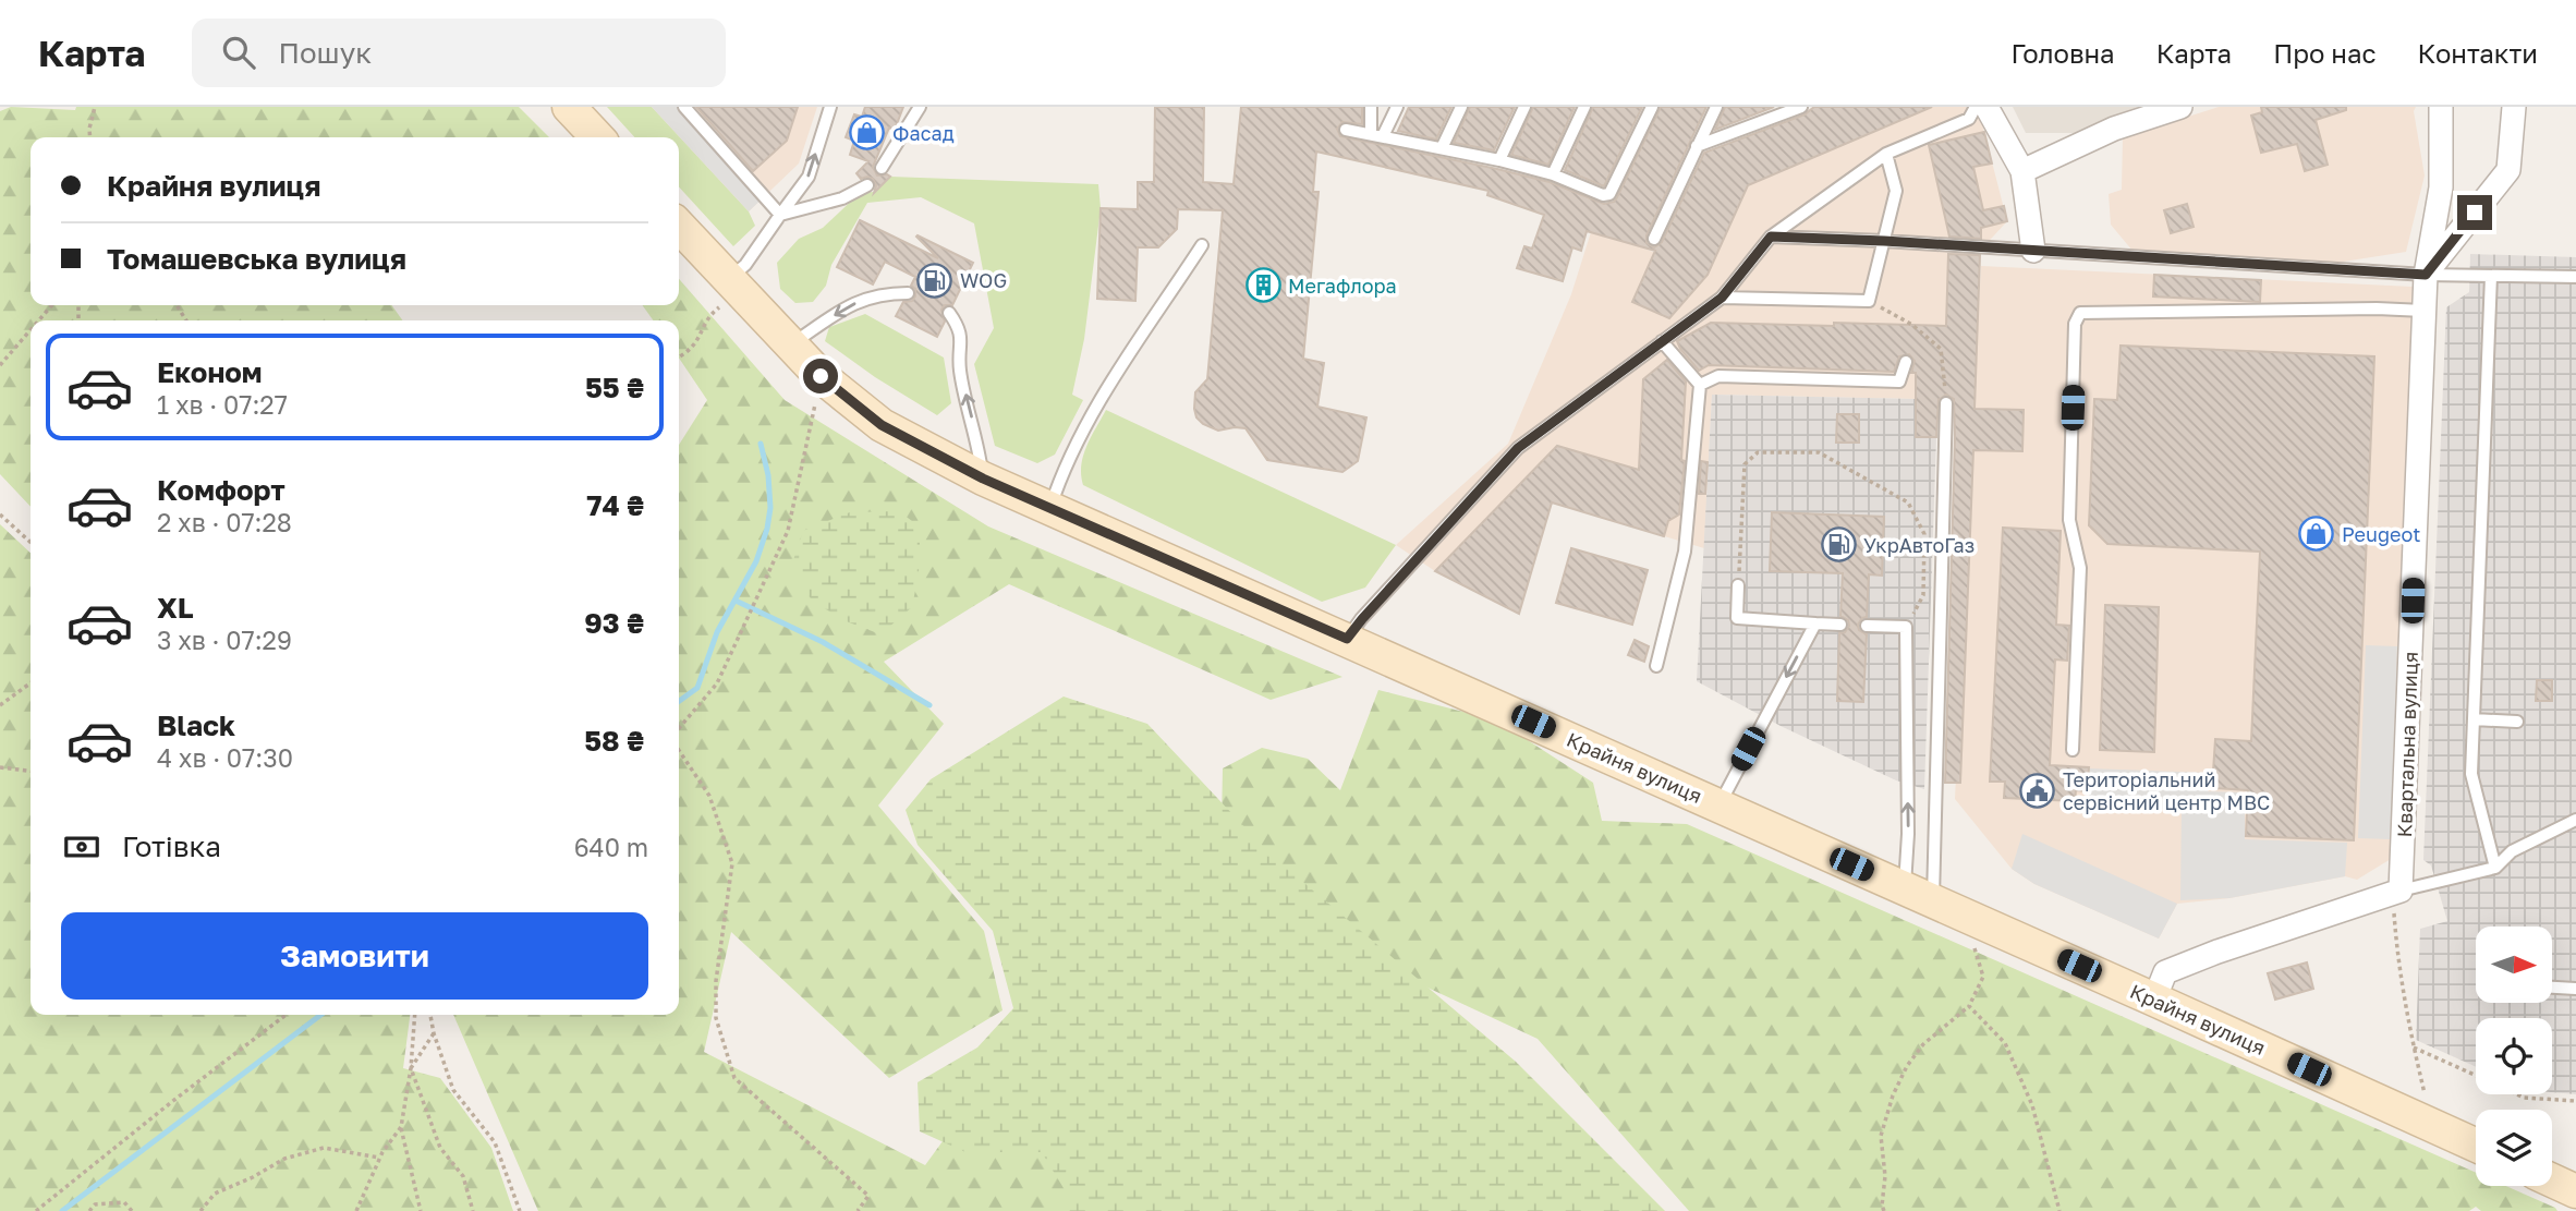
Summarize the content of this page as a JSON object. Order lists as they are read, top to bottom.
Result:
{
  "streets": {
    "street": ["Квартальна вулиця", "Крайня вулиця"]
  },
  "places": {
    "shop": ["Фасад", "Peugeot"],
    "fuel station": ["WOG", "УкрАвтоГаз"],
    "building": ["Мегафлора"],
    "public building": ["Територіальний сервісний центр МВС"]
  },
  "north": "right",
  "page": {
    "header": "Карта",
    "search": "Пошук",
    "nav": [
      "Головна",
      "Карта",
      "Про нас",
      "Контакти"
    ],
    "banner": ["Крайня вулиця", "Томашевська вулиця"],
    "list": [
      {
        "name": "Економ",
        "note": "1 хв · 07:27",
        "value": "55 ₴"
      },
      {
        "name": "Комфорт",
        "note": "2 хв · 07:28",
        "value": "74 ₴"
      },
      {
        "name": "XL",
        "note": "3 хв · 07:29",
        "value": "93 ₴"
      },
      {
        "name": "Black",
        "note": "4 хв · 07:30",
        "value": "58 ₴"
      }
    ],
    "pay": ["Готівка", "640 m"],
    "buttons": "Замовити"
  }
}
